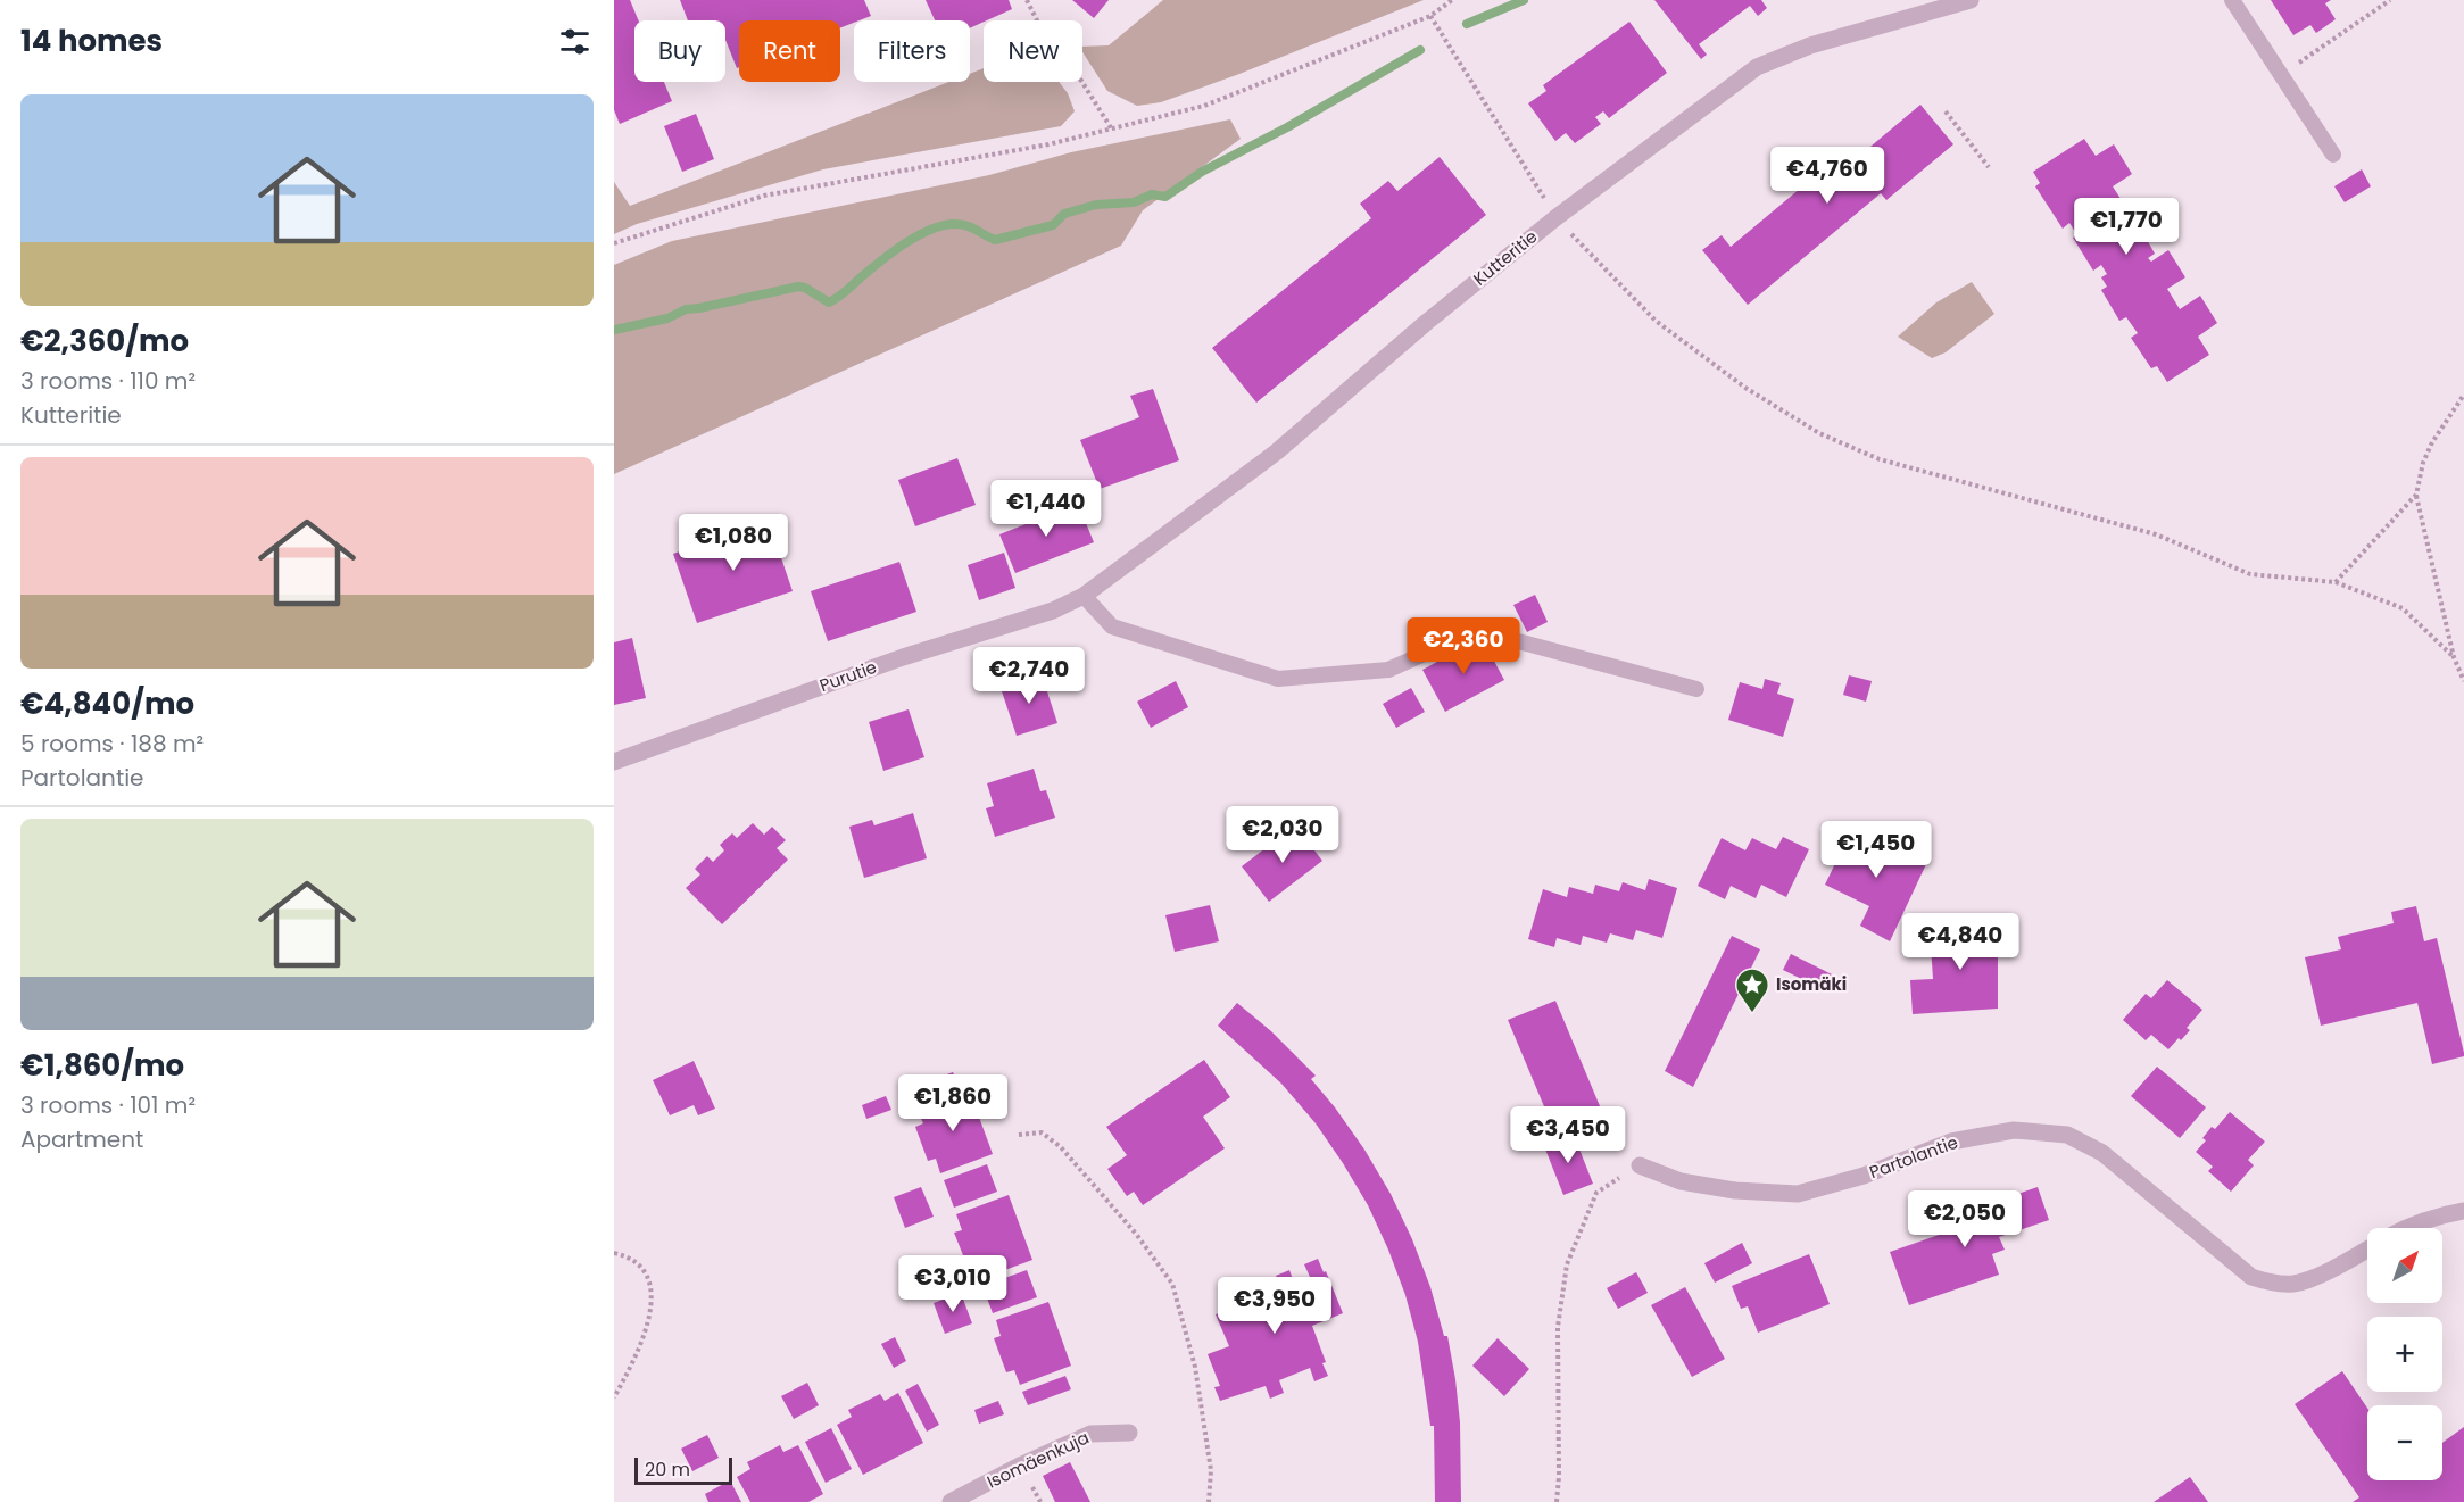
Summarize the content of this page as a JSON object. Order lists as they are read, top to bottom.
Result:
{
  "streets": {
    "street": [
      "Kutteritie",
      "Purutie",
      "Partolantie",
      "Isomäenkuja"
    ]
  },
  "crossings": [
    ["Kutteritie", "Purutie"]
  ],
  "places": {
    "place": ["Isomäki"]
  },
  "scale_bar": "20 m",
  "north": "top right",
  "page": {
    "heading": "14 homes",
    "chip": [
      "Buy",
      "Rent",
      "Filters",
      "New"
    ],
    "list": [
      {
        "name": "€2,360/mo",
        "note": "3 rooms · 110 m² · Kutteritie"
      },
      {
        "name": "€4,840/mo",
        "note": "5 rooms · 188 m² · Partolantie"
      },
      {
        "name": "€1,860/mo",
        "note": "3 rooms · 101 m² · Apartment"
      }
    ],
    "price": [
      "€4,760",
      "€1,770",
      "€1,440",
      "€1,080",
      "€2,360",
      "€2,740",
      "€2,030",
      "€1,450",
      "€4,840",
      "€1,860",
      "€3,450",
      "€2,050",
      "€3,010",
      "€3,950"
    ],
    "map_buttons": ["+", "−"],
    "scale": "20 m"
  }
}
